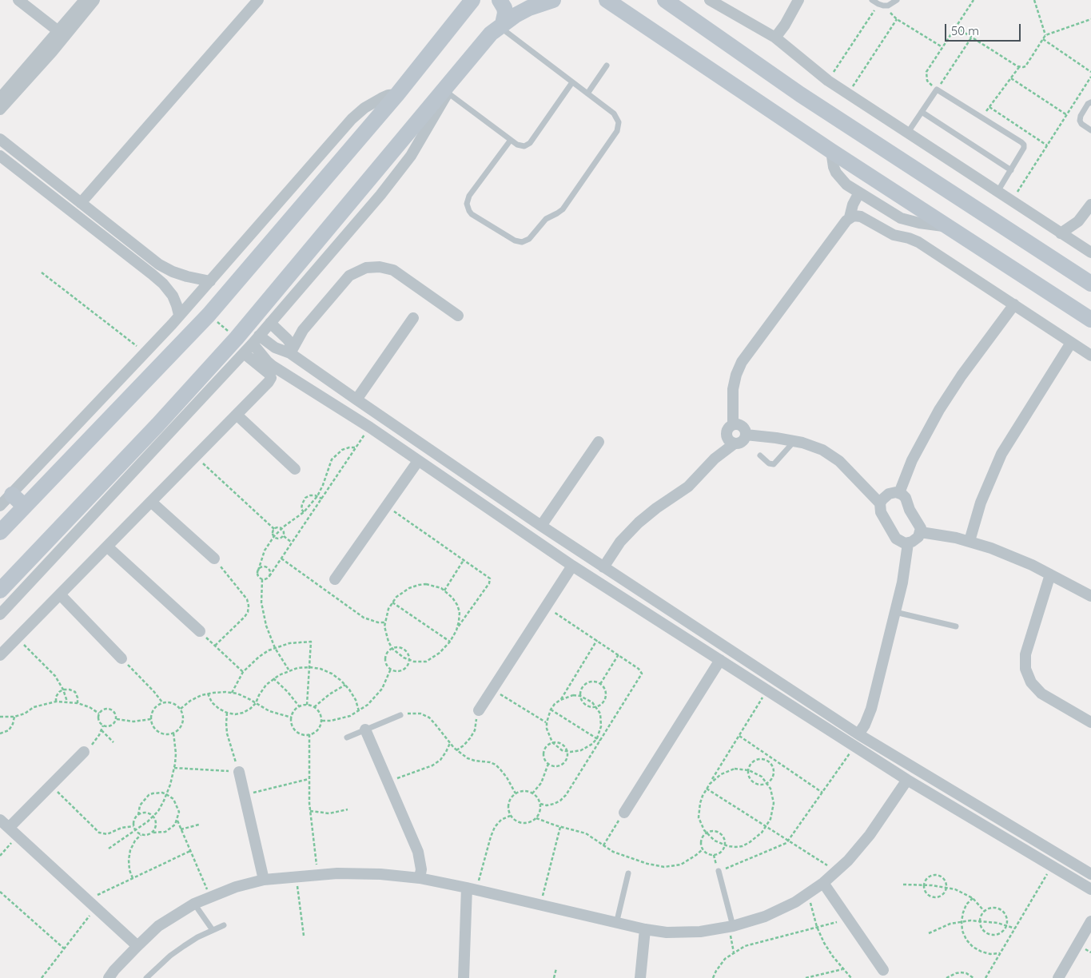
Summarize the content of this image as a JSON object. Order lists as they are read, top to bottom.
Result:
{
  "scale_bar": "50 m"
}
